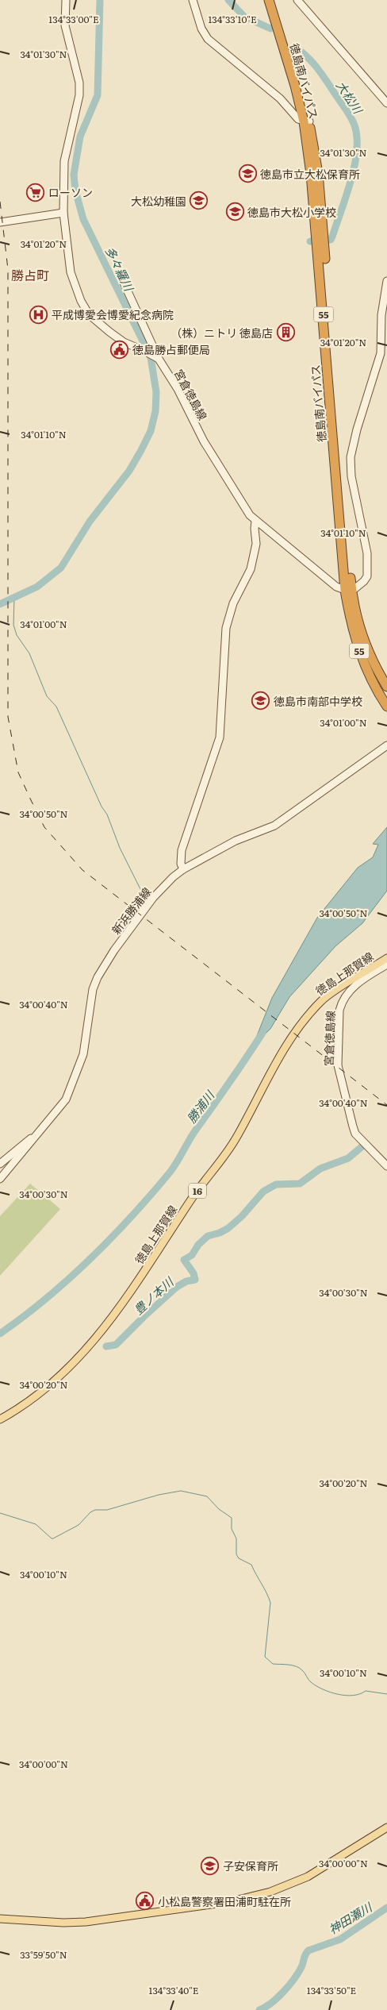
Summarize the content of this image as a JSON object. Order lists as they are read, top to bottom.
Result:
{
  "streets": {
    "highway": ["徳島南バイパス", "55"],
    "main road": [
      "宮倉徳島線",
      "新浜勝浦線",
      "徳島上那賀線",
      "16"
    ]
  },
  "crossings": [
    ["徳島南バイパス", "宮倉徳島線"]
  ],
  "districts": ["勝占町"],
  "water": [
    "大松川",
    "多々羅川",
    "勝浦川",
    "豊ノ本川",
    "神田瀬川"
  ],
  "places": {
    "school or university": [
      "徳島市立大松保育所",
      "大松幼稚園",
      "徳島市大松小学校",
      "徳島市南部中学校",
      "子安保育所"
    ],
    "supermarket": ["ローソン"],
    "hospital": ["平成博愛会博愛紀念病院"],
    "building": ["（株）ニトリ 徳島店"],
    "public building": ["徳島勝占郵便局", "小松島警察署田浦町駐在所"]
  },
  "coordinates": [
    "134°33'00\"E",
    "134°33'10\"E",
    "34°01'30\"N",
    "34°01'20\"N",
    "34°01'10\"N",
    "34°01'00\"N",
    "34°00'50\"N",
    "34°00'40\"N",
    "34°00'30\"N",
    "34°00'20\"N",
    "34°00'10\"N",
    "34°00'00\"N",
    "33°59'50\"N",
    "134°33'40\"E",
    "134°33'50\"E"
  ]
}
